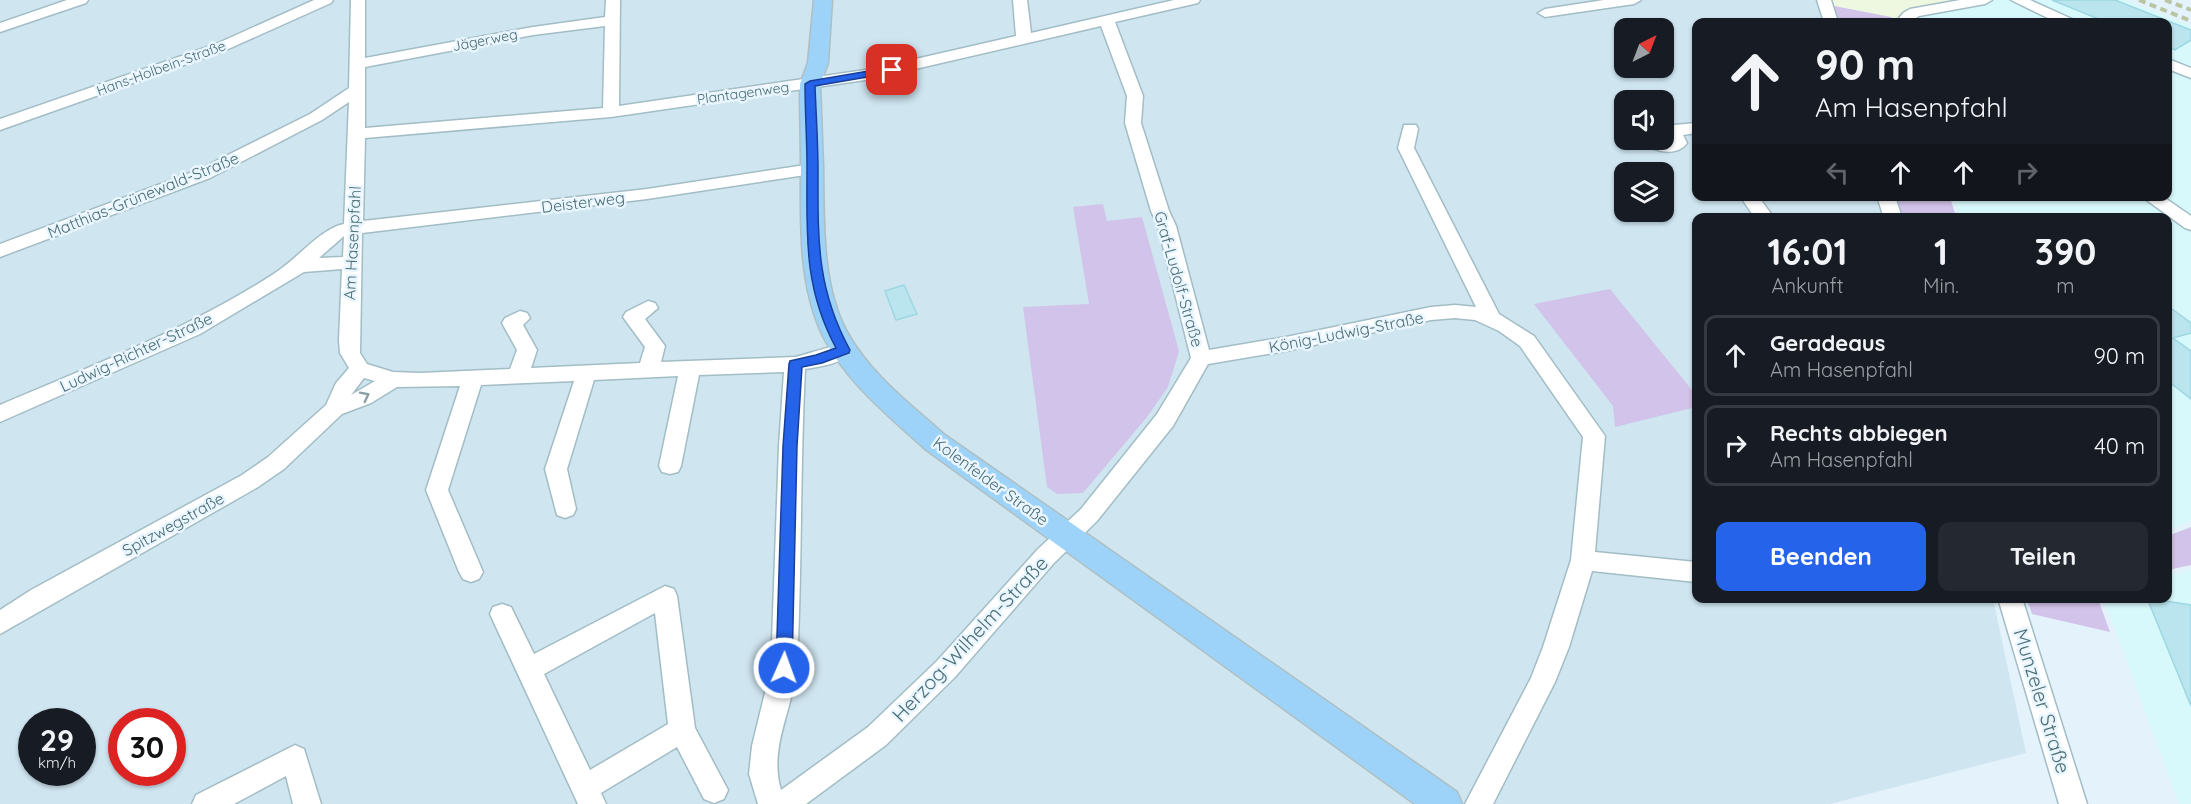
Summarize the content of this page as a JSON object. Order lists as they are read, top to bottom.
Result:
{
  "streets": {
    "main road": ["Kolenfelder Straße"],
    "street": [
      "Jägerweg",
      "Hans-Holbein-Straße",
      "Plantagenweg",
      "Matthias-Grünewald-Straße",
      "Deisterweg",
      "Am Hasenpfahl",
      "Graf-Ludolf-Straße",
      "König-Ludwig-Straße",
      "Ludwig-Richter-Straße",
      "Spitzwegstraße",
      "Herzog-Wilhelm-Straße",
      "Munzeler Straße"
    ]
  },
  "crossings": [
    ["Jägerweg", "Am Hasenpfahl"],
    ["Hans-Holbein-Straße", "Am Hasenpfahl"],
    ["Plantagenweg", "Am Hasenpfahl"],
    ["Plantagenweg", "Graf-Ludolf-Straße"],
    ["Plantagenweg", "Kolenfelder Straße"],
    ["Matthias-Grünewald-Straße", "Am Hasenpfahl"],
    ["Deisterweg", "Am Hasenpfahl"],
    ["Deisterweg", "Ludwig-Richter-Straße"],
    ["Deisterweg", "Kolenfelder Straße"],
    ["Am Hasenpfahl", "Ludwig-Richter-Straße"],
    ["Am Hasenpfahl", "Spitzwegstraße"],
    ["Graf-Ludolf-Straße", "König-Ludwig-Straße"],
    ["Graf-Ludolf-Straße", "Kolenfelder Straße"],
    ["Graf-Ludolf-Straße", "Herzog-Wilhelm-Straße"],
    ["Kolenfelder Straße", "Herzog-Wilhelm-Straße"]
  ],
  "north": "top right",
  "page": {
    "turn": ["90 m", "Am Hasenpfahl"],
    "eta": [
      "16:01",
      "Ankunft",
      "1",
      "Min.",
      "390",
      "m"
    ],
    "list": [
      {
        "name": "Geradeaus",
        "note": "Am Hasenpfahl",
        "value": "90 m"
      },
      {
        "name": "Rechts abbiegen",
        "note": "Am Hasenpfahl",
        "value": "40 m"
      }
    ],
    "buttons": ["Beenden", "Teilen"],
    "speed": "29 km/h",
    "limit": "30"
  }
}
